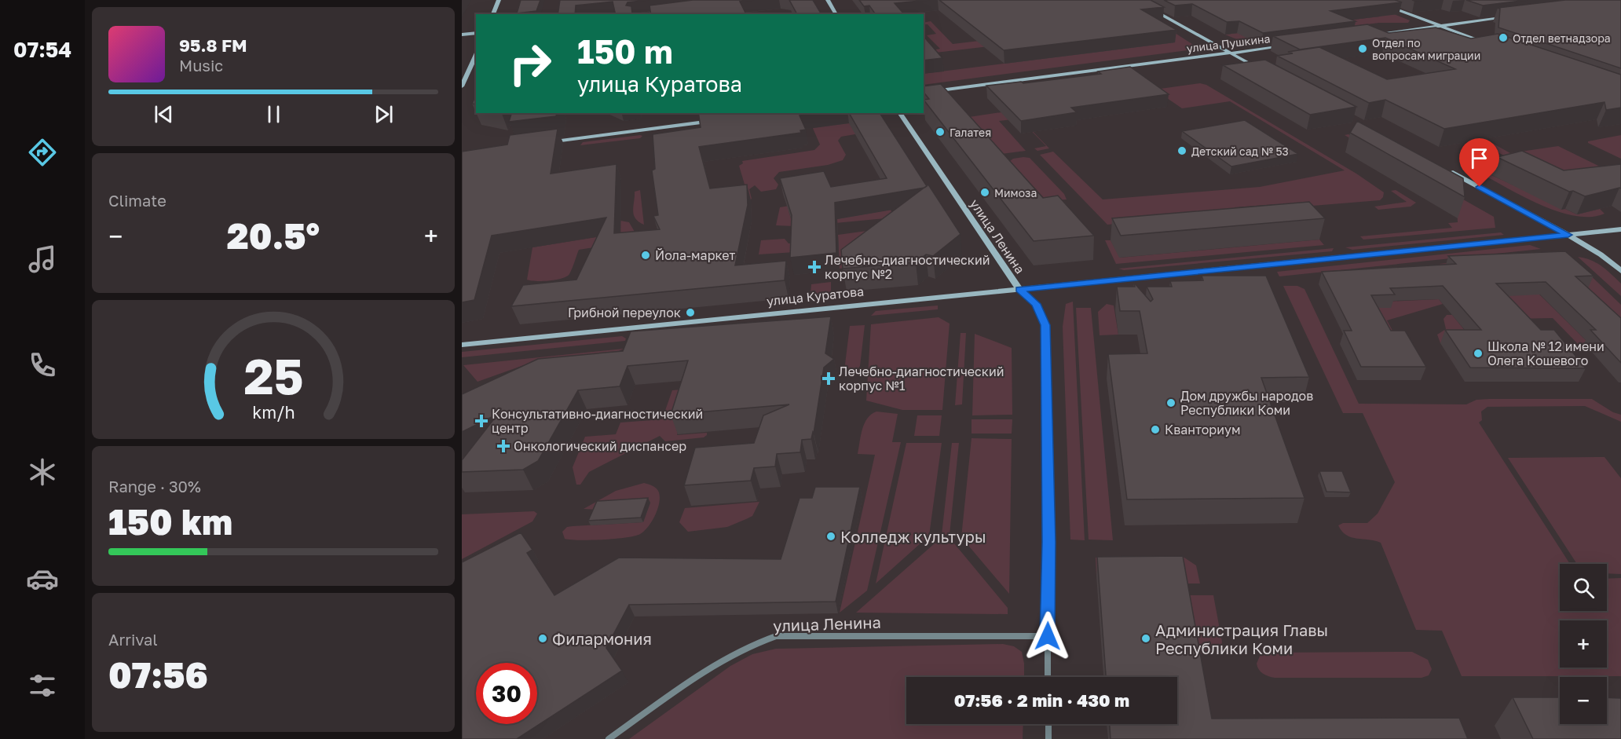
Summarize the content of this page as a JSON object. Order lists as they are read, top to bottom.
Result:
{
  "streets": {
    "street": ["улица Пушкина", "улица Ленина", "улица Куратова"]
  },
  "crossings": [
    ["улица Ленина", "улица Куратова"]
  ],
  "places": {
    "other": [
      "Отдел ветнадзора",
      "Отдел по вопросам миграции",
      "Галатея",
      "Детский сад № 53",
      "Мимоза",
      "Йола-маркет",
      "Грибной переулок",
      "Школа № 12 имени Олега Кошевого",
      "Дом дружбы народов Республики Коми",
      "Кванториум",
      "Колледж культуры",
      "Филармония",
      "Администрация Главы Республики Коми"
    ],
    "health": [
      "Лечебно-диагностический корпус №2",
      "Лечебно-диагностический корпус №1",
      "Консультативно-диагностический центр",
      "Онкологический диспансер"
    ]
  },
  "page": {
    "tabs": "07:54",
    "turn": ["150 m", "улица Куратова"],
    "song": ["95.8 FM", "Music"],
    "tile": [
      "Climate",
      ["Range · 30%", "150 km"],
      ["Arrival", "07:56"]
    ],
    "heat": ["−", "20.5°", "+"],
    "map_buttons": ["+", "−"],
    "limit": "30",
    "trip": "07:56 · 2 min · 430 m",
    "gauge": ["25", "km/h"]
  }
}
